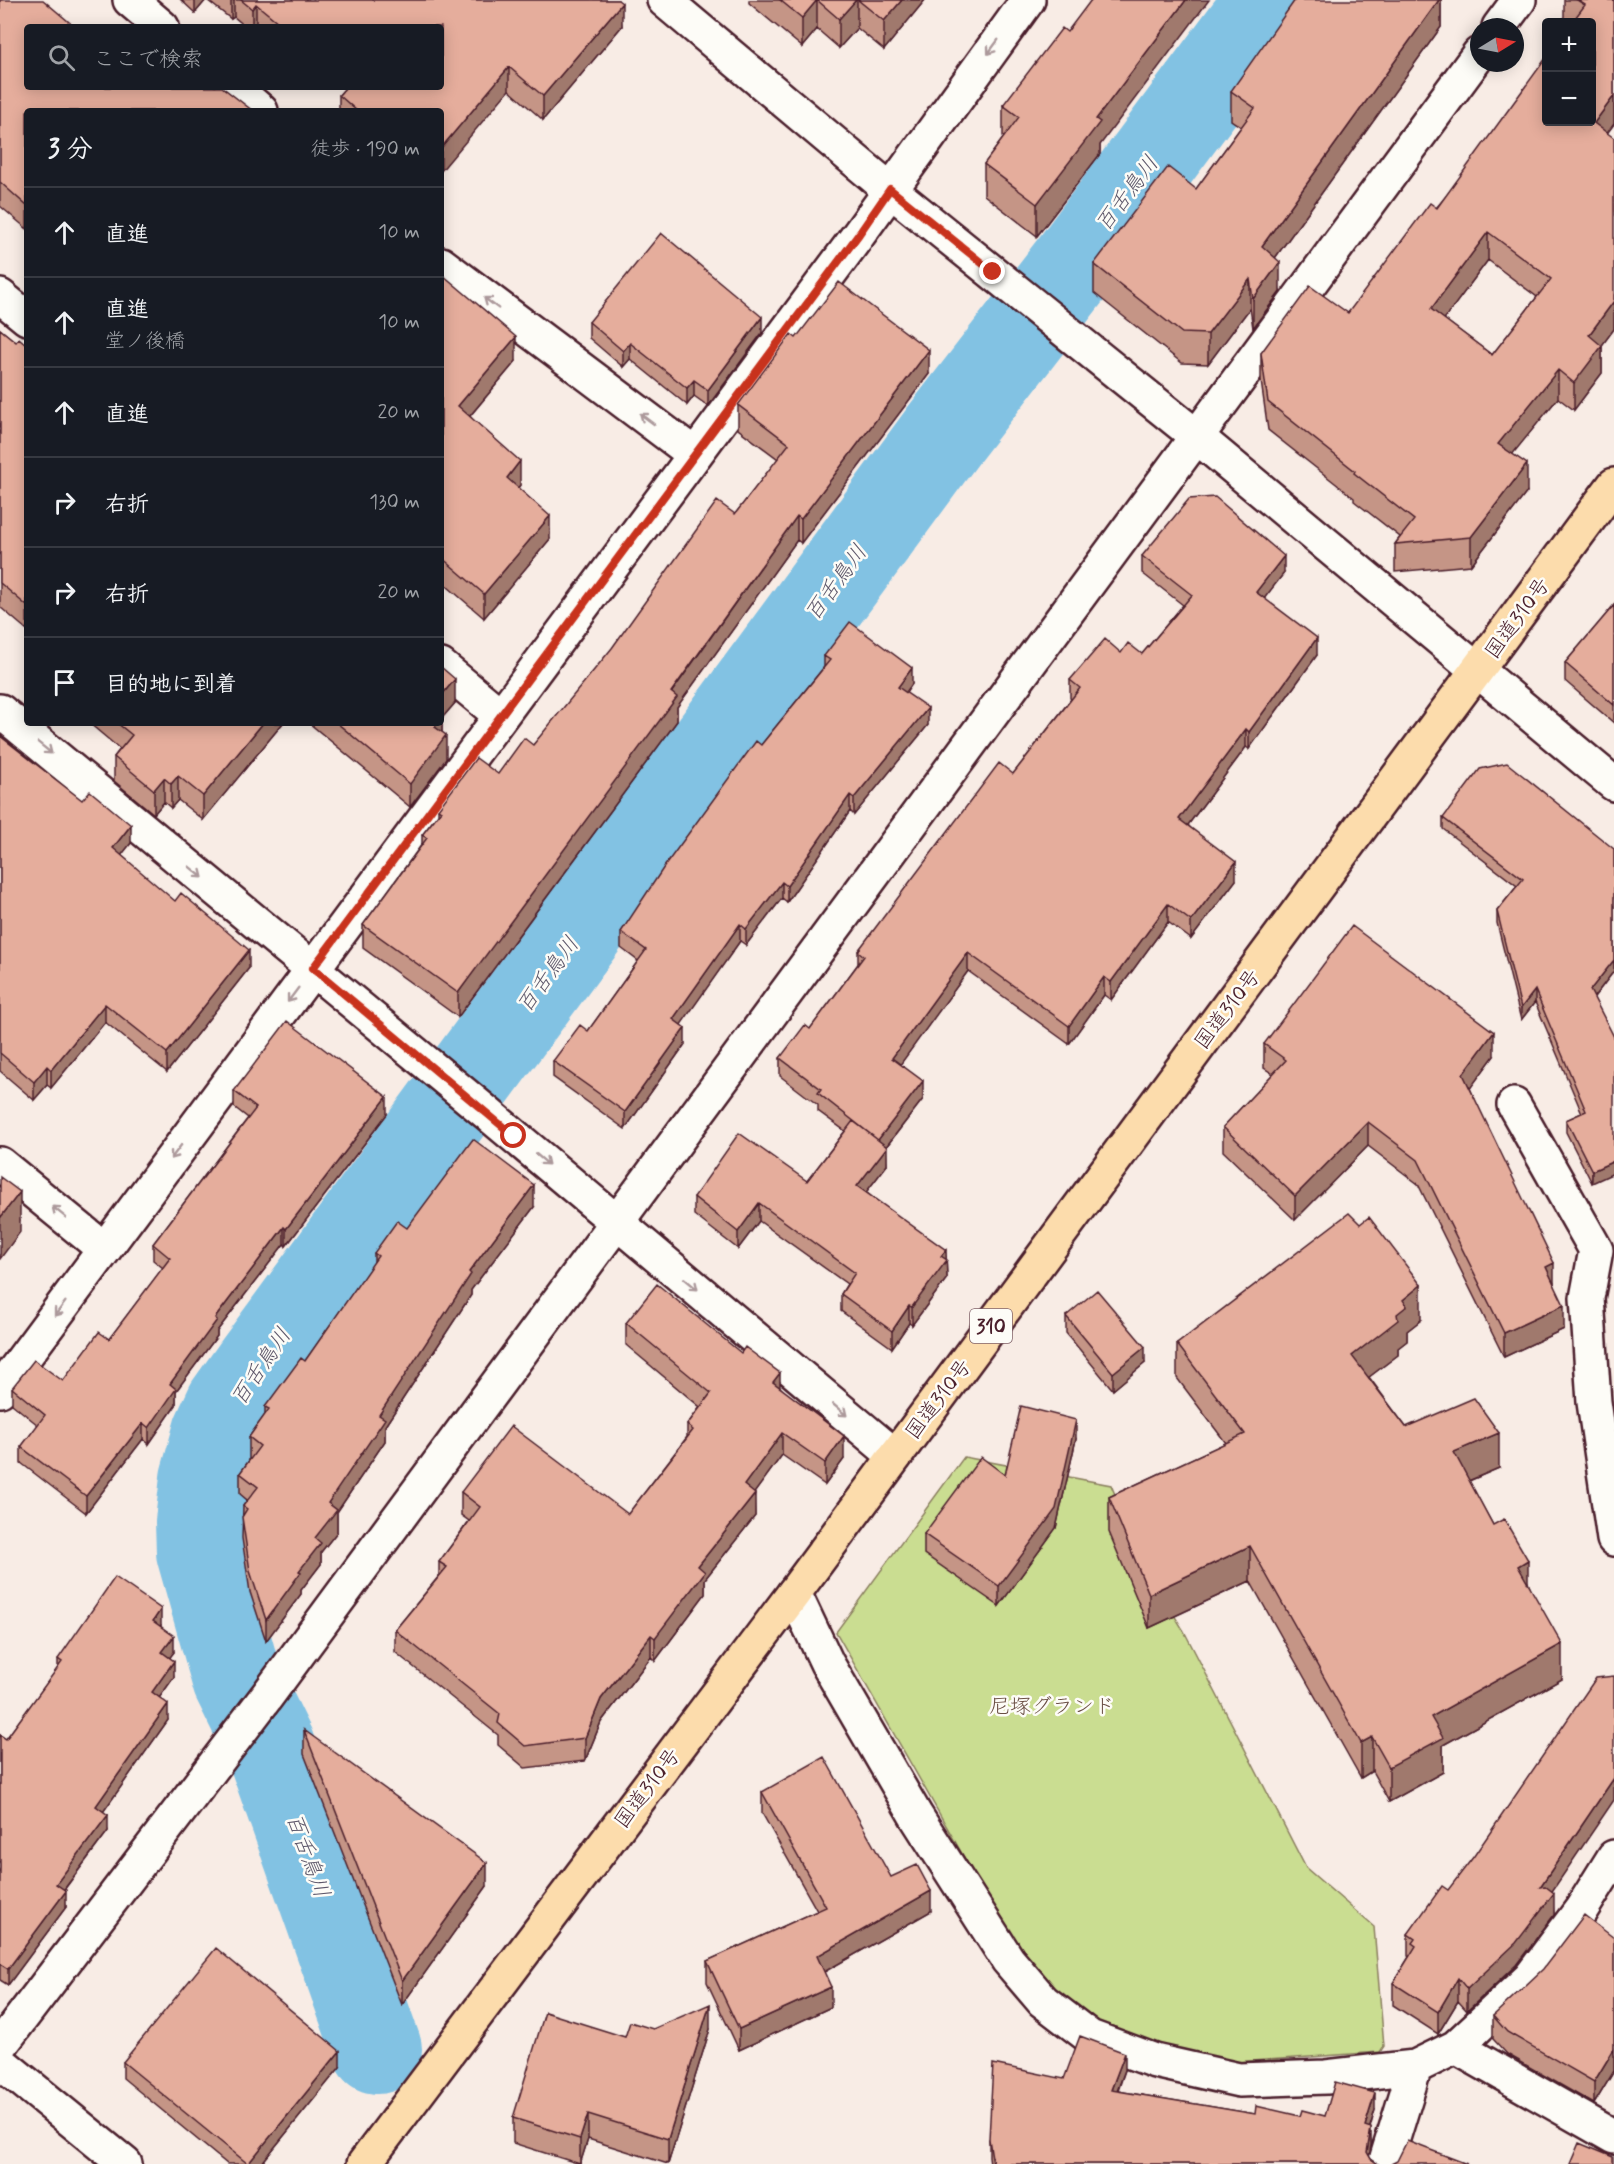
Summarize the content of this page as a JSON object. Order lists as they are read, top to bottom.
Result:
{
  "streets": {
    "highway": ["国道310号", "310"]
  },
  "water": ["百舌鳥川"],
  "parks": ["尼塚グランド"],
  "north": "right",
  "page": {
    "map_buttons": ["+", "−"],
    "search": "ここで検索",
    "heading": ["3 分", "徒歩 · 190 m"],
    "list": [
      ["直進", "10 m"],
      ["直進", "堂ノ後橋", "10 m"],
      ["直進", "20 m"],
      ["右折", "130 m"],
      ["右折", "20 m"],
      "目的地に到着"
    ]
  }
}
